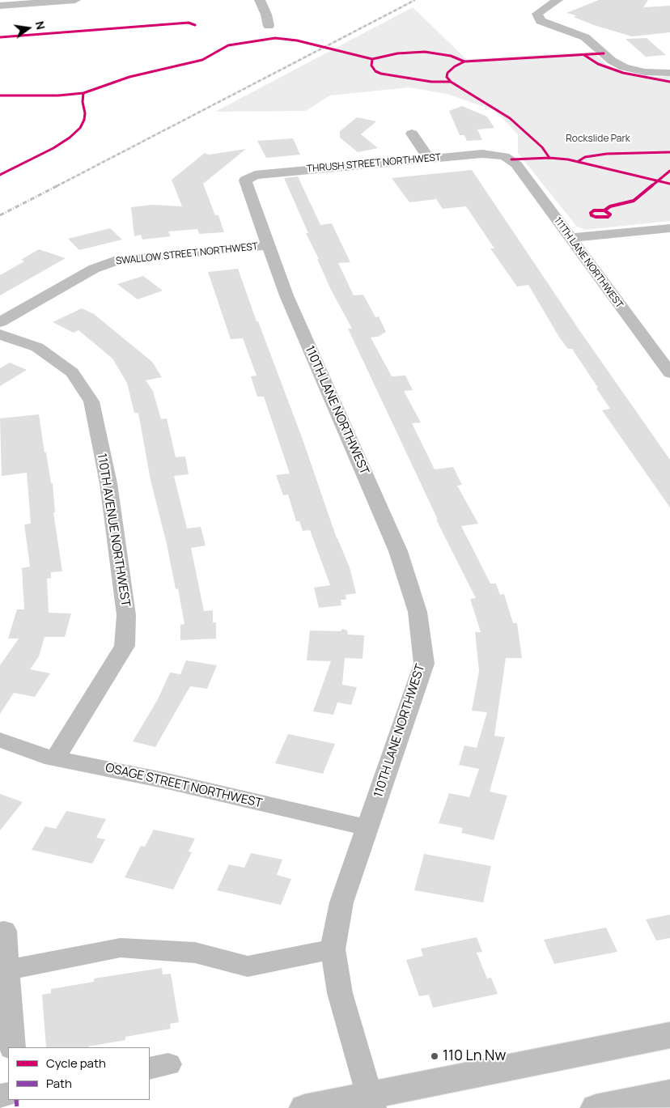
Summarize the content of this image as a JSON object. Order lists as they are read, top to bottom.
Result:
{
  "streets": {
    "street": [
      "THRUSH STREET NORTHWEST",
      "SWALLOW STREET NORTHWEST",
      "111TH LANE NORTHWEST",
      "110TH LANE NORTHWEST",
      "110TH AVENUE NORTHWEST",
      "OSAGE STREET NORTHWEST"
    ]
  },
  "crossings": [
    ["THRUSH STREET NORTHWEST", "111TH LANE NORTHWEST"],
    ["THRUSH STREET NORTHWEST", "110TH LANE NORTHWEST"],
    ["SWALLOW STREET NORTHWEST", "110TH LANE NORTHWEST"],
    ["110TH LANE NORTHWEST", "OSAGE STREET NORTHWEST"],
    ["110TH AVENUE NORTHWEST", "OSAGE STREET NORTHWEST"]
  ],
  "parks": ["Rockslide Park"],
  "places": ["110 Ln Nw"],
  "legend": ["Cycle path", "Path"],
  "north": "right"
}
